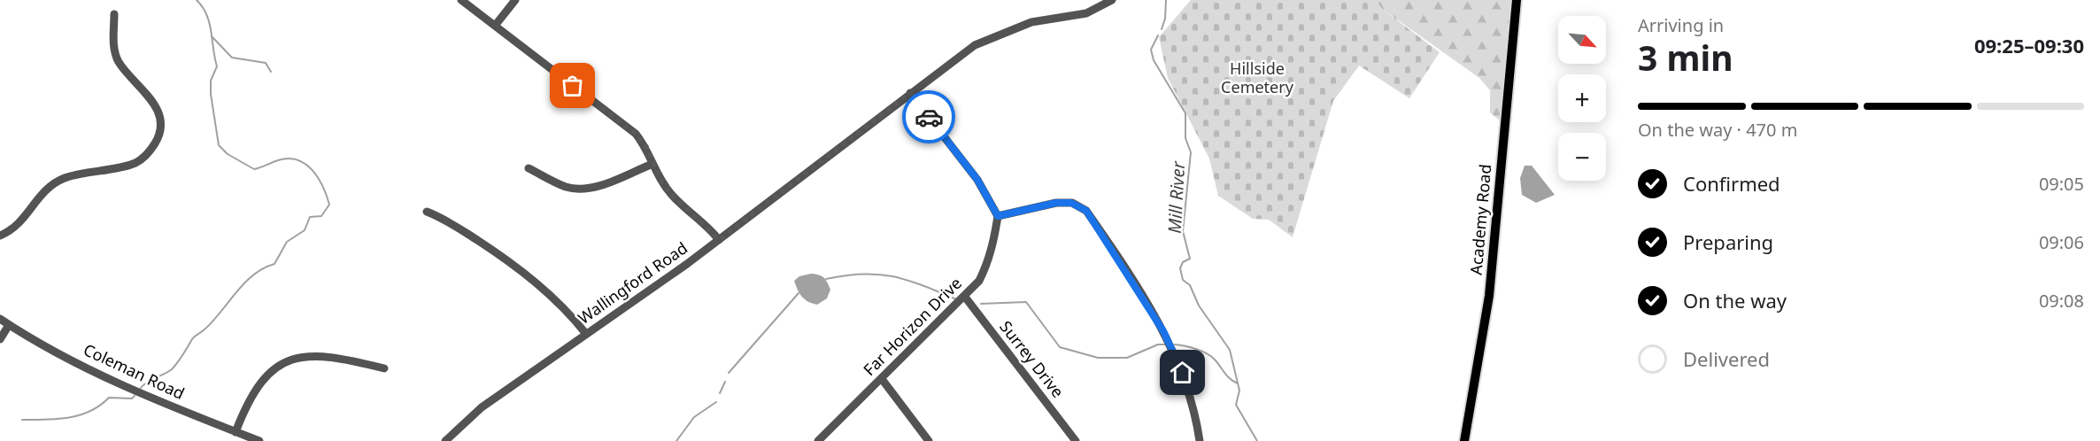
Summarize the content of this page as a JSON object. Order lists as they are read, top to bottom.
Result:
{
  "streets": {
    "main road": ["Academy Road"],
    "street": [
      "Wallingford Road",
      "Far Horizon Drive",
      "Surrey Drive",
      "Coleman Road"
    ]
  },
  "crossings": [
    ["Far Horizon Drive", "Surrey Drive"]
  ],
  "water": ["Mill River"],
  "parks": ["Hillside Cemetery"],
  "north": "bottom right",
  "page": {
    "heading": ["3 min", "Arriving in", "09:25–09:30"],
    "map_buttons": ["+", "−"],
    "bar": "On the way · 470 m",
    "list": [
      ["Confirmed", "09:05"],
      ["Preparing", "09:06"],
      ["On the way", "09:08"],
      "Delivered"
    ]
  }
}
